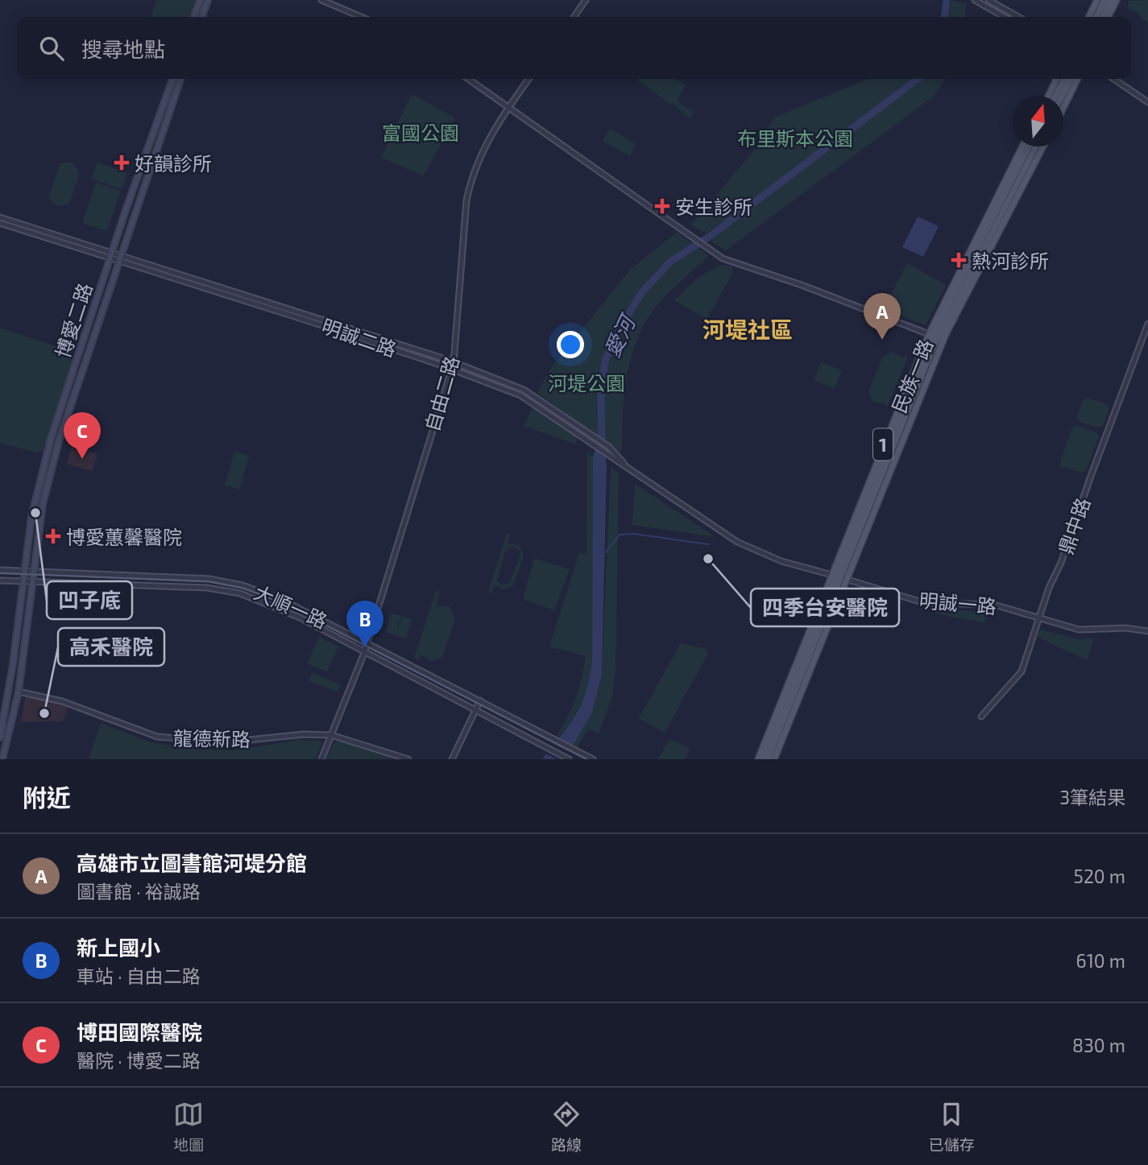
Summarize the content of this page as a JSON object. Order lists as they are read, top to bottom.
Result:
{
  "streets": {
    "main road": ["博愛二路", "民族一路", "1"],
    "street": [
      "明誠二路",
      "自由二路",
      "鼎中路",
      "明誠一路",
      "大順一路",
      "龍德新路"
    ]
  },
  "crossings": [
    ["博愛二路", "明誠二路"],
    ["博愛二路", "大順一路"],
    ["博愛二路", "龍德新路"],
    ["明誠二路", "自由二路"],
    ["民族一路", "明誠一路"],
    ["自由二路", "大順一路"],
    ["自由二路", "龍德新路"],
    ["鼎中路", "明誠一路"]
  ],
  "districts": ["河堤社區"],
  "water": ["愛河"],
  "parks": ["富國公園", "布里斯本公園", "河堤公園"],
  "places": {
    "health": [
      "好韻診所",
      "安生診所",
      "熱河診所",
      "博愛蕙馨醫院"
    ],
    "other": ["凹子底", "四季台安醫院", "高禾醫院"]
  },
  "north": "top",
  "page": {
    "search": "搜尋地點",
    "pins": ["A", "C", "B"],
    "heading": ["附近", "3筆結果"],
    "list": [
      {
        "mark": "A",
        "name": "高雄市立圖書館河堤分館",
        "note": "圖書館 · 裕誠路",
        "value": "520 m"
      },
      {
        "mark": "B",
        "name": "新上國小",
        "note": "車站 · 自由二路",
        "value": "610 m"
      },
      {
        "mark": "C",
        "name": "博田國際醫院",
        "note": "醫院 · 博愛二路",
        "value": "830 m"
      }
    ],
    "nav": ["地圖", "路線", "已儲存"]
  }
}
